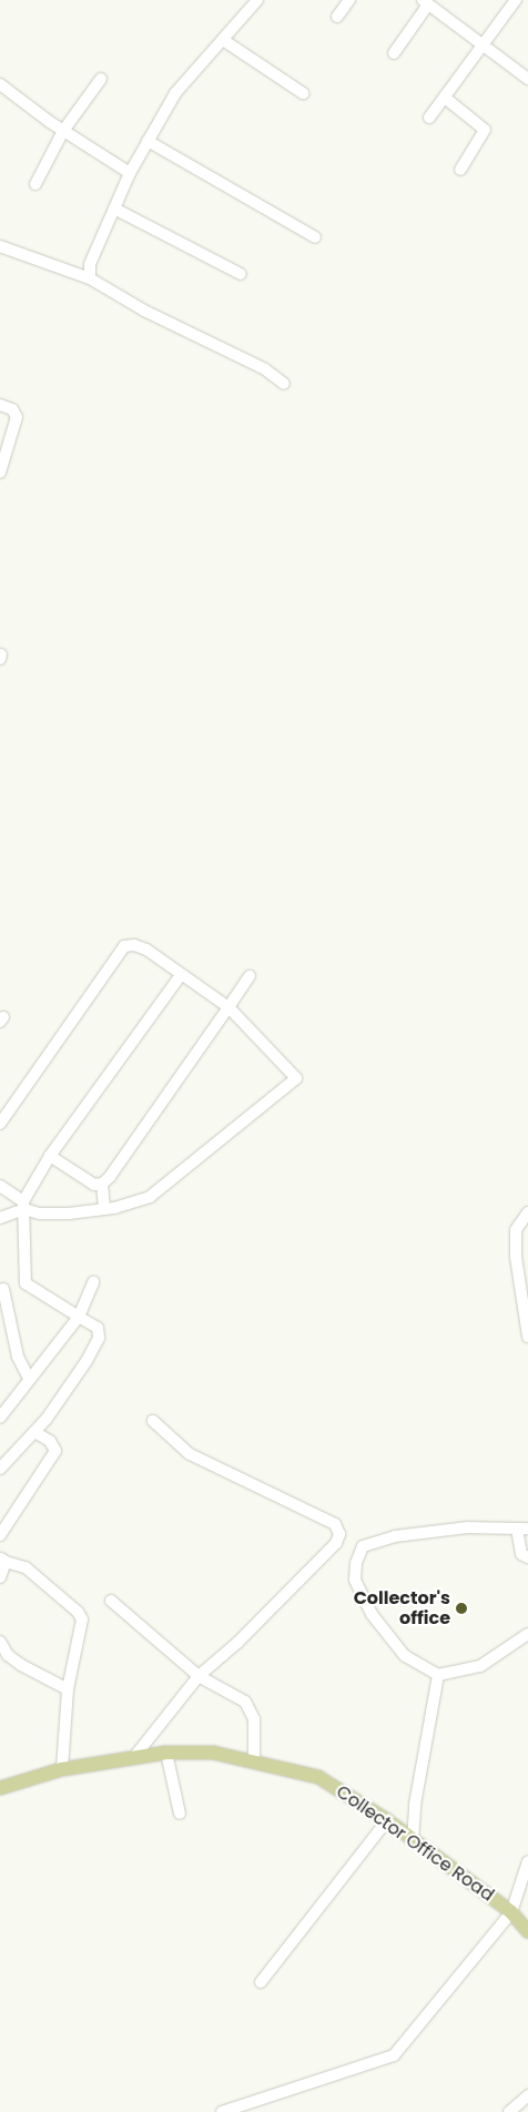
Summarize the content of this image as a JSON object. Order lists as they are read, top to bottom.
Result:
{
  "streets": {
    "main road": ["Collector Office Road"]
  },
  "places": ["Collector's office"]
}
